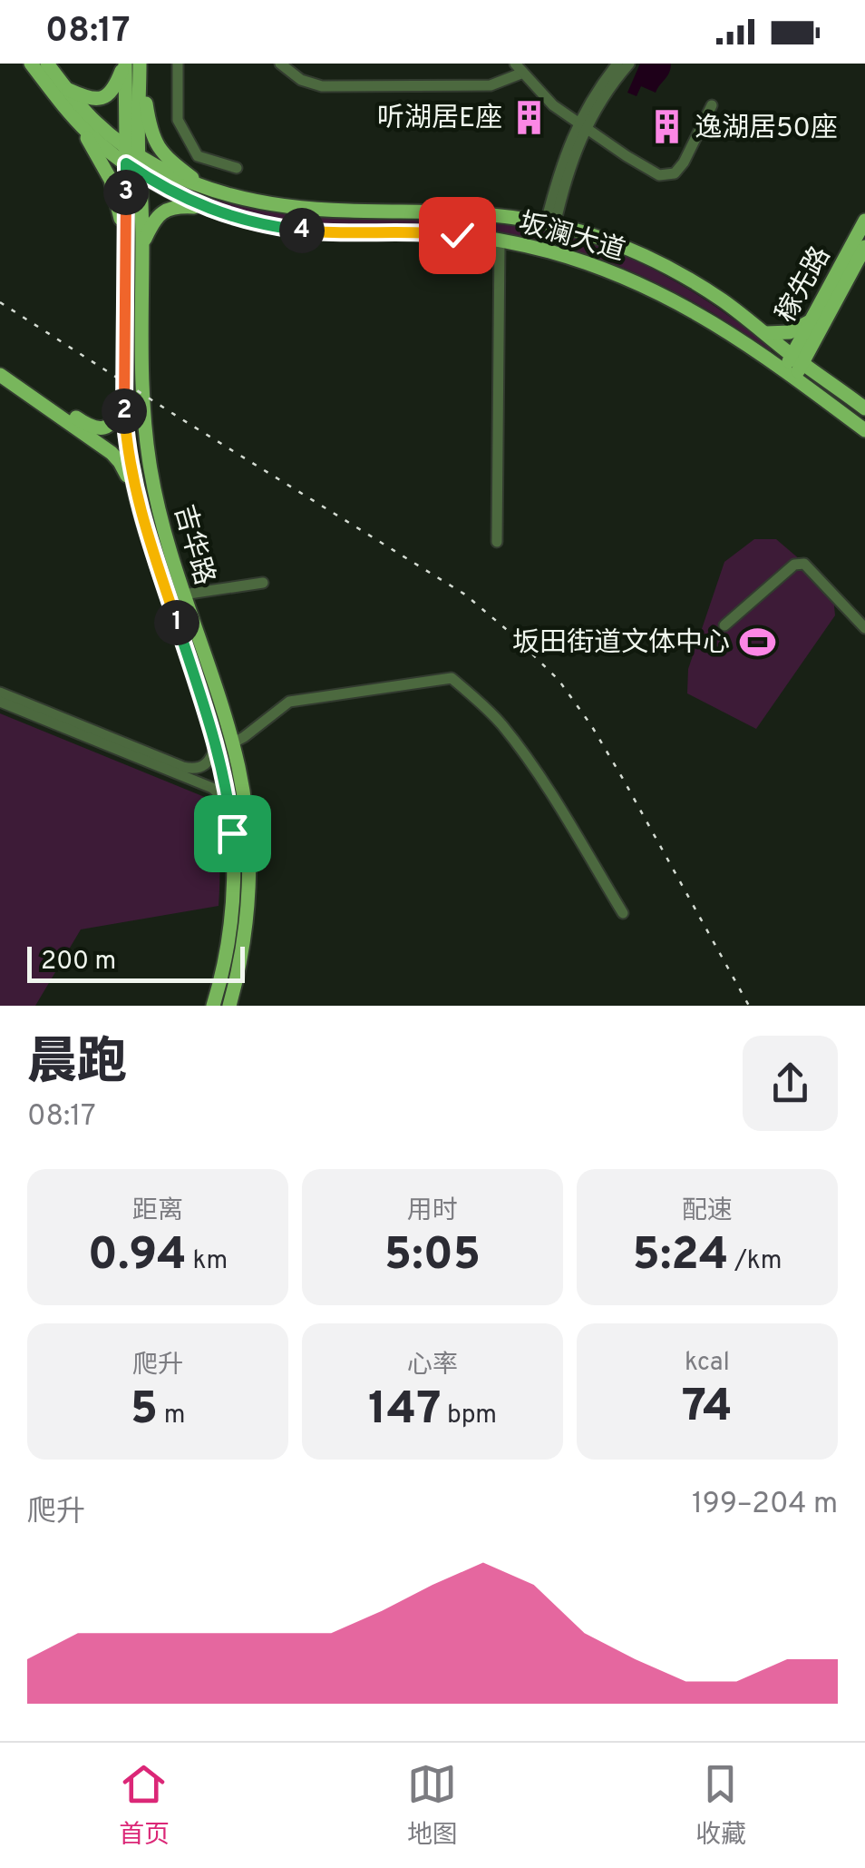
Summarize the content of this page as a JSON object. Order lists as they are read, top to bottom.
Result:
{
  "streets": {
    "main road": ["坂澜大道", "稼先路", "吉华路"]
  },
  "crossings": [
    ["坂澜大道", "稼先路"],
    ["坂澜大道", "吉华路"]
  ],
  "places": {
    "building": ["听湖居E座", "逸湖居50座"],
    "sports": ["坂田街道文体中心"]
  },
  "scale_bar": "200 m",
  "page": {
    "status": "08:17",
    "pins": [
      "3",
      "4",
      "2",
      "1"
    ],
    "scale": "200 m",
    "heading": ["晨跑", "08:17"],
    "stats": [
      ["距离", "0.94 km"],
      ["用时", "5:05"],
      ["配速", "5:24 /km"],
      ["爬升", "5 m"],
      ["心率", "147 bpm"],
      ["kcal", "74"]
    ],
    "chart": ["爬升", "199–204 m"],
    "tabs": ["首页", "地图", "收藏"]
  }
}
